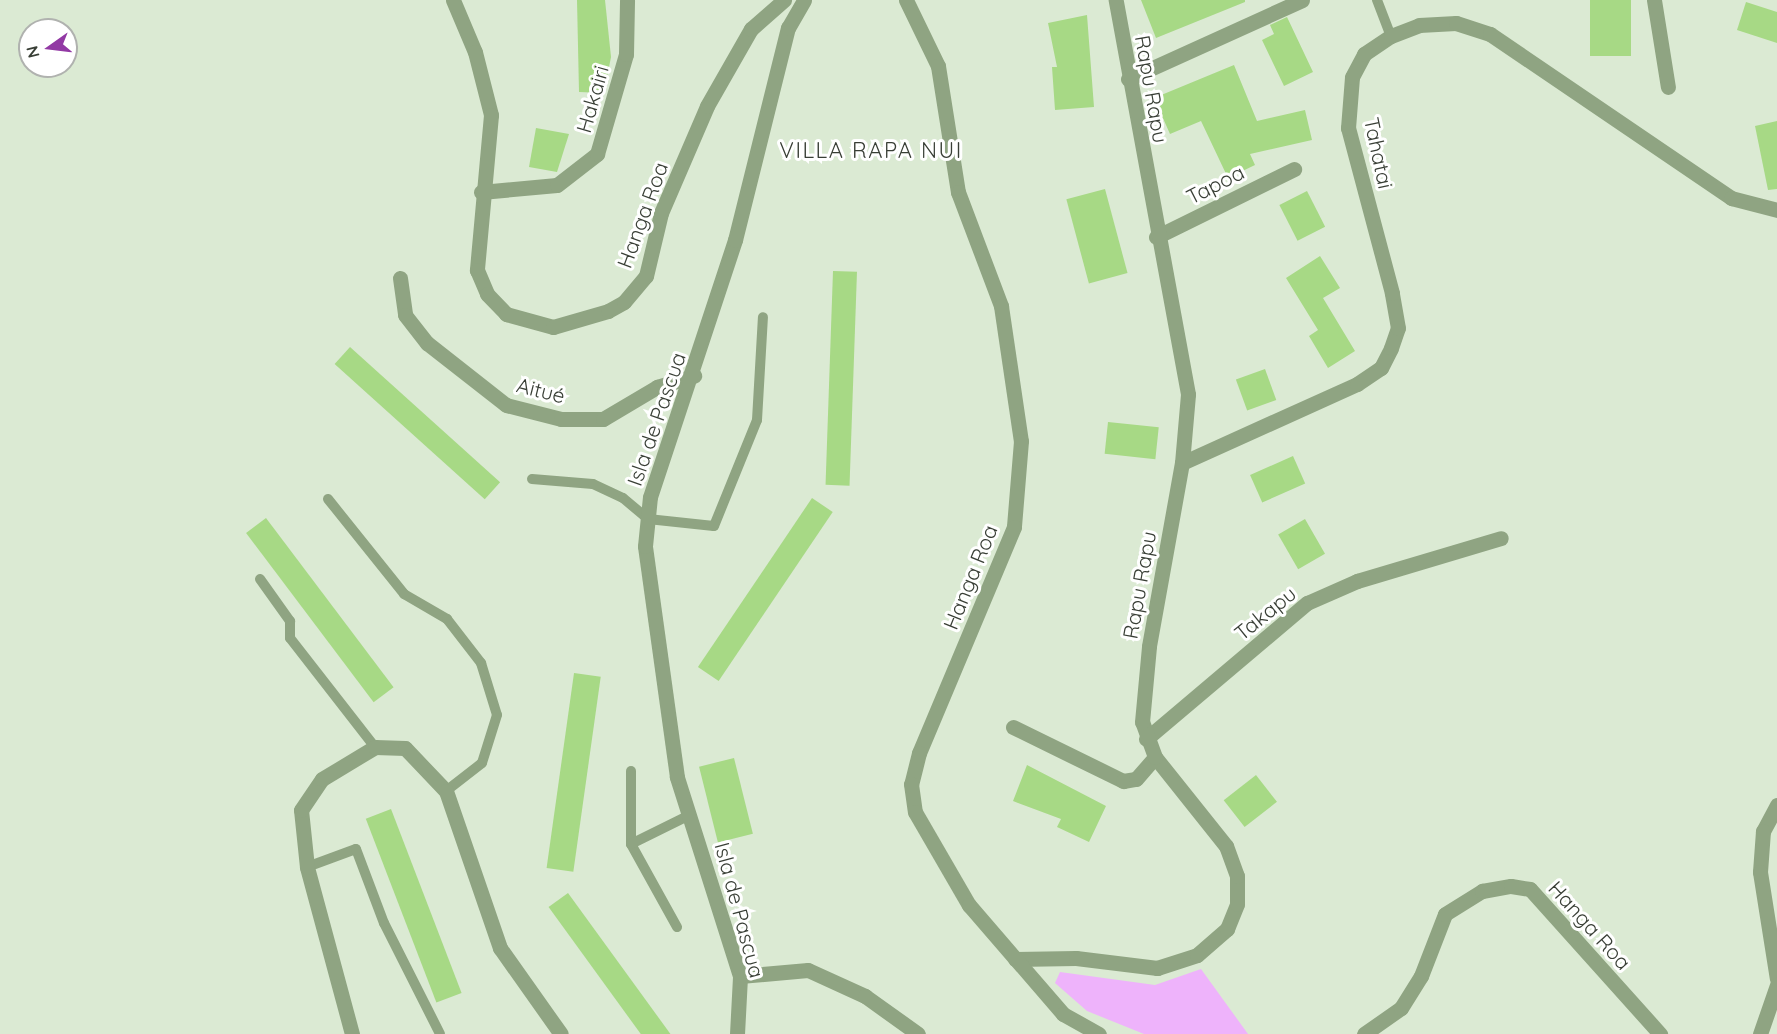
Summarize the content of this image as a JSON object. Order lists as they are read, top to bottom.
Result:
{
  "streets": {
    "street": [
      "Rapu Rapu",
      "Hakairi",
      "Tahatai",
      "Tapoa",
      "Hanga Roa",
      "Aitué",
      "Isla de Pascua",
      "Takapu"
    ]
  },
  "crossings": [
    ["Rapu Rapu", "Tahatai"],
    ["Rapu Rapu", "Tapoa"],
    ["Rapu Rapu", "Hanga Roa"],
    ["Rapu Rapu", "Takapu"],
    ["Hakairi", "Hanga Roa"],
    ["Aitué", "Isla de Pascua"]
  ],
  "districts": ["VILLA RAPA NUI"],
  "north": "left"
}
